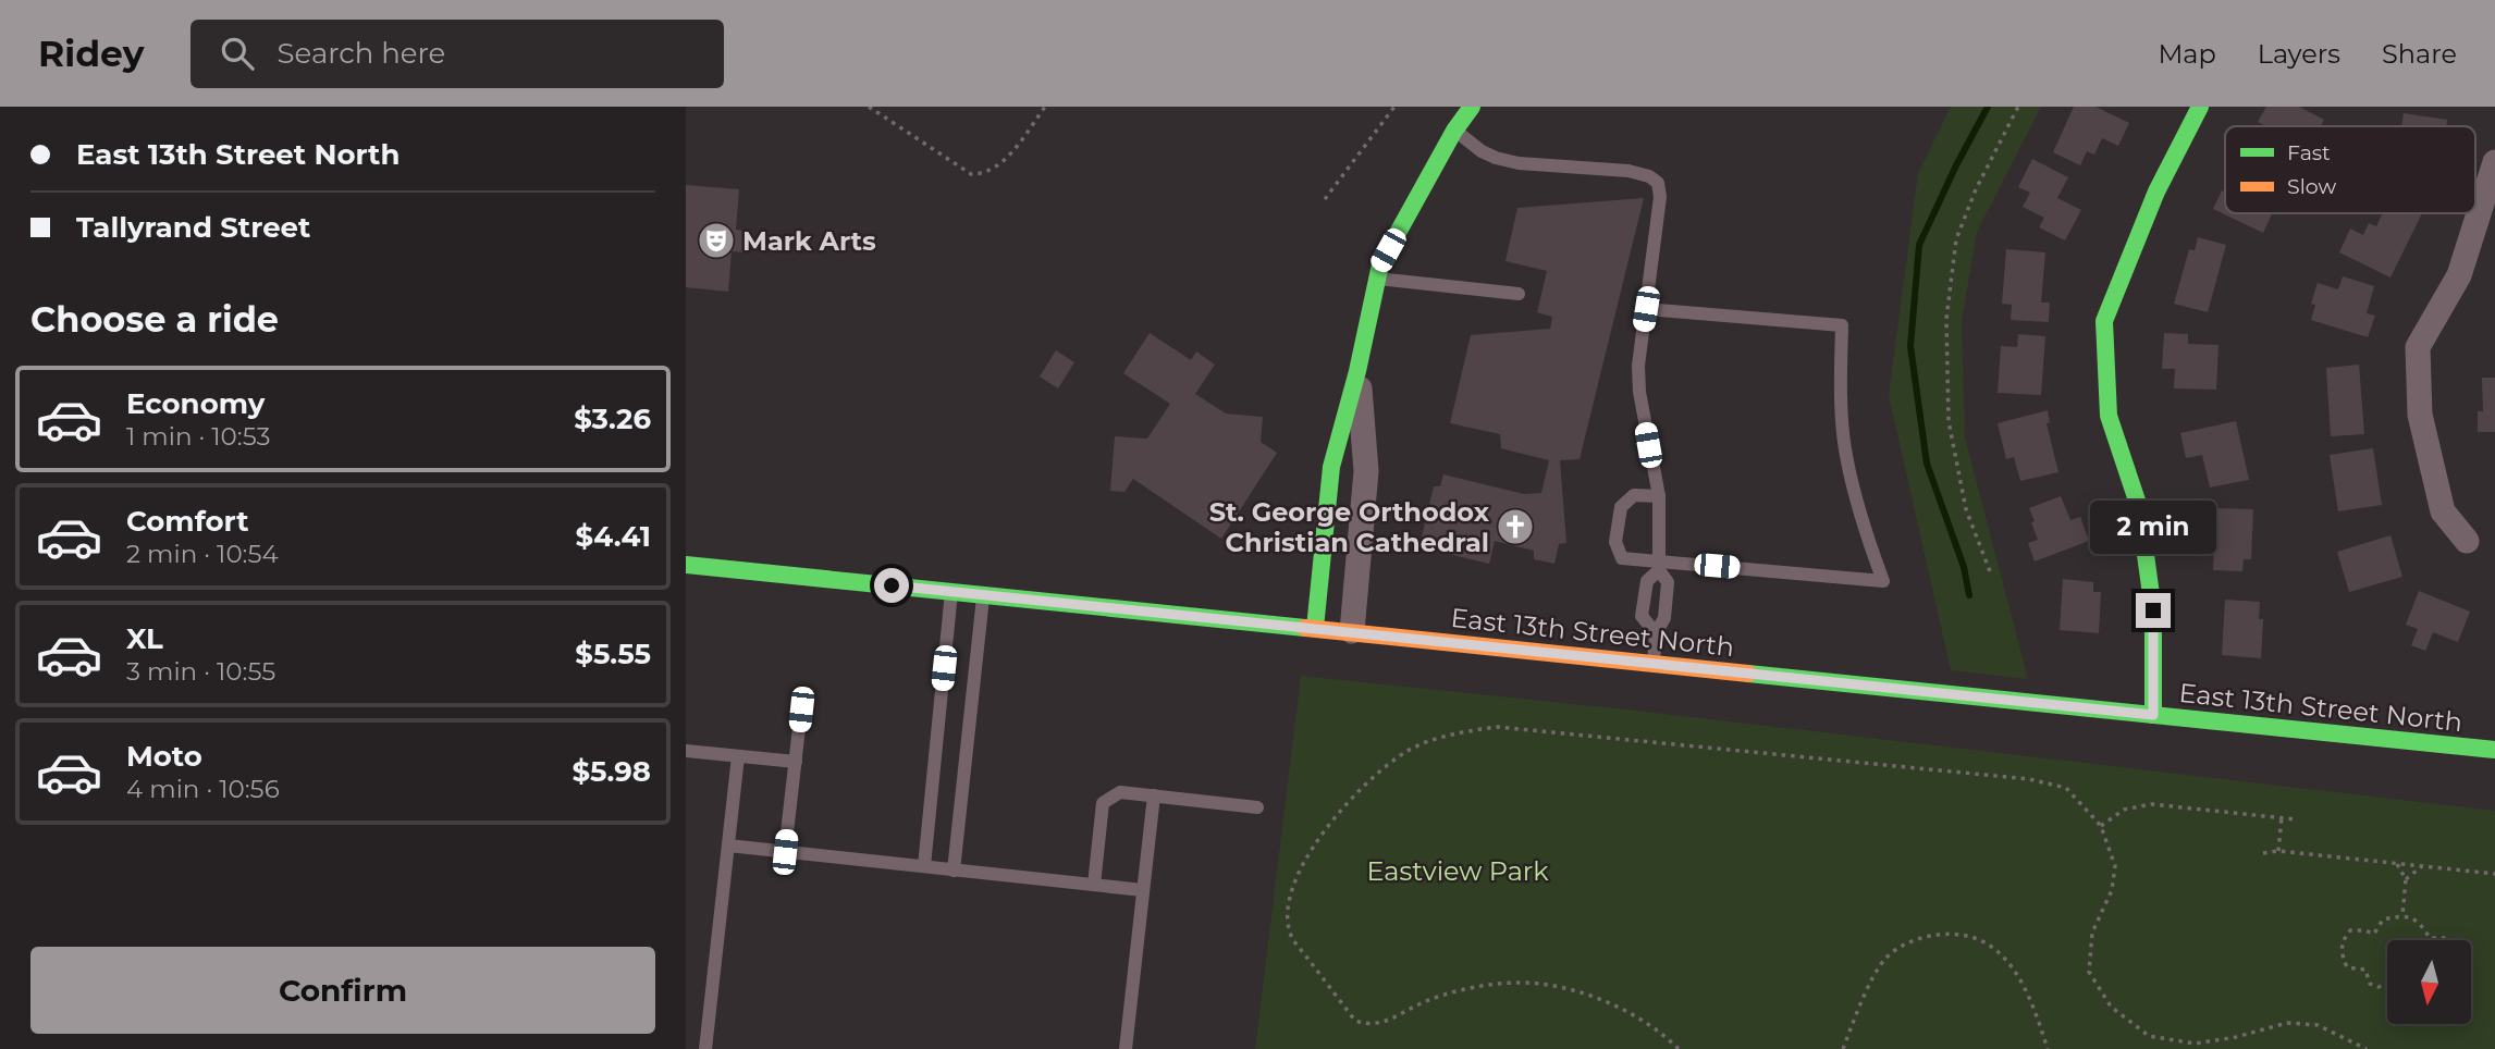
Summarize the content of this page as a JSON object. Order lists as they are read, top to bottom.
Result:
{
  "streets": {
    "main road": ["East 13th Street North"]
  },
  "parks": ["Eastview Park"],
  "places": {
    "theatre": ["Mark Arts"],
    "church": ["St. George Orthodox Christian Cathedral"]
  },
  "legend": ["Fast", "Slow"],
  "north": "bottom",
  "page": {
    "header": "Ridey",
    "search": "Search here",
    "nav": ["Map", "Layers", "Share"],
    "banner": ["East 13th Street North", "Tallyrand Street"],
    "heading": "Choose a ride",
    "list": [
      {
        "name": "Economy",
        "note": "1 min · 10:53",
        "value": "$3.26"
      },
      {
        "name": "Comfort",
        "note": "2 min · 10:54",
        "value": "$4.41"
      },
      {
        "name": "XL",
        "note": "3 min · 10:55",
        "value": "$5.55"
      },
      {
        "name": "Moto",
        "note": "4 min · 10:56",
        "value": "$5.98"
      }
    ],
    "bubble": "2 min",
    "buttons": "Confirm"
  }
}
